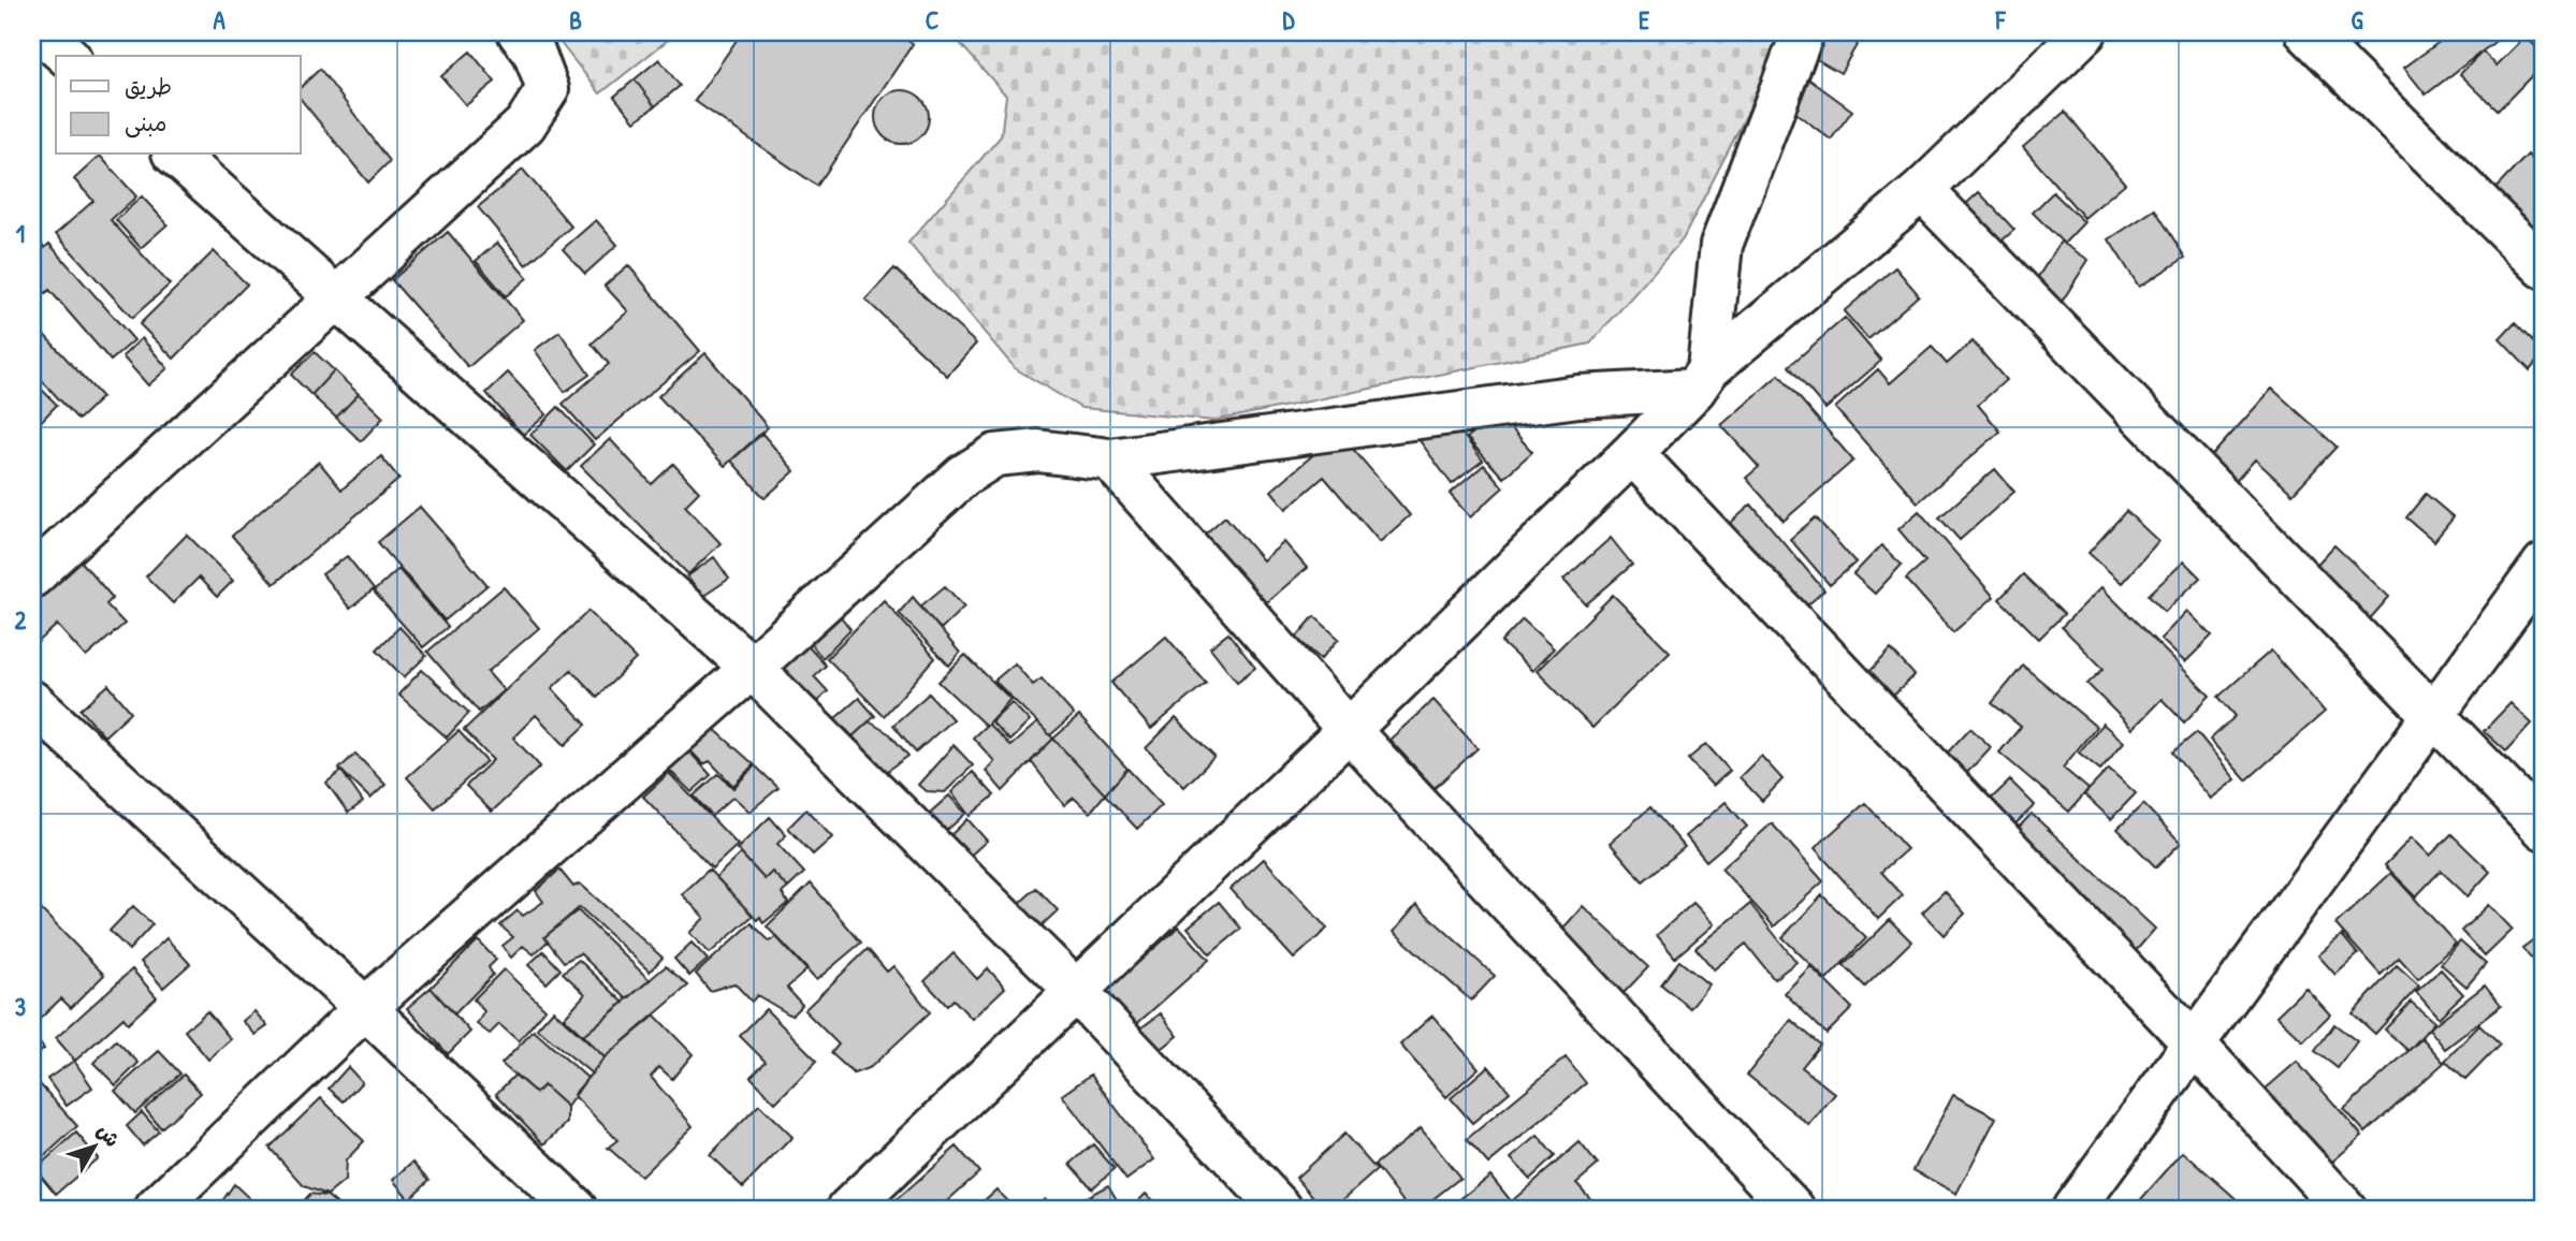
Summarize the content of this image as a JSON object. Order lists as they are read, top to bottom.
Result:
{
  "legend": ["طريق", "مبنى"],
  "north": "top right",
  "grid": {
    "columns": [
      "A",
      "B",
      "C",
      "D",
      "E",
      "F",
      "G"
    ],
    "rows": ["1", "2", "3"]
  }
}
